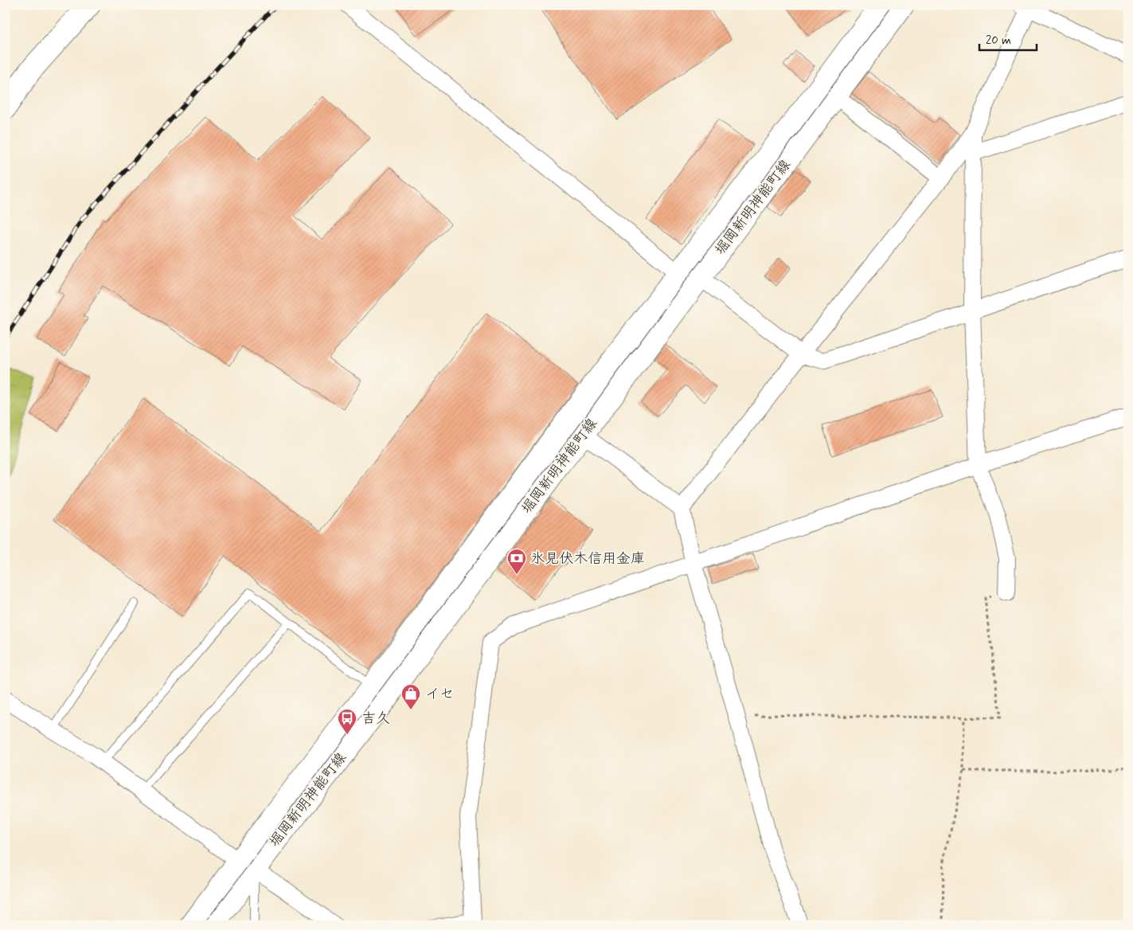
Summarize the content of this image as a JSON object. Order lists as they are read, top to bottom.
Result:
{
  "streets": {
    "main road": ["堀岡新明神能町線"]
  },
  "places": {
    "bank": ["氷見伏木信用金庫"],
    "shop": ["イセ"],
    "bus stop": ["吉久"]
  },
  "scale_bar": "20 m"
}
